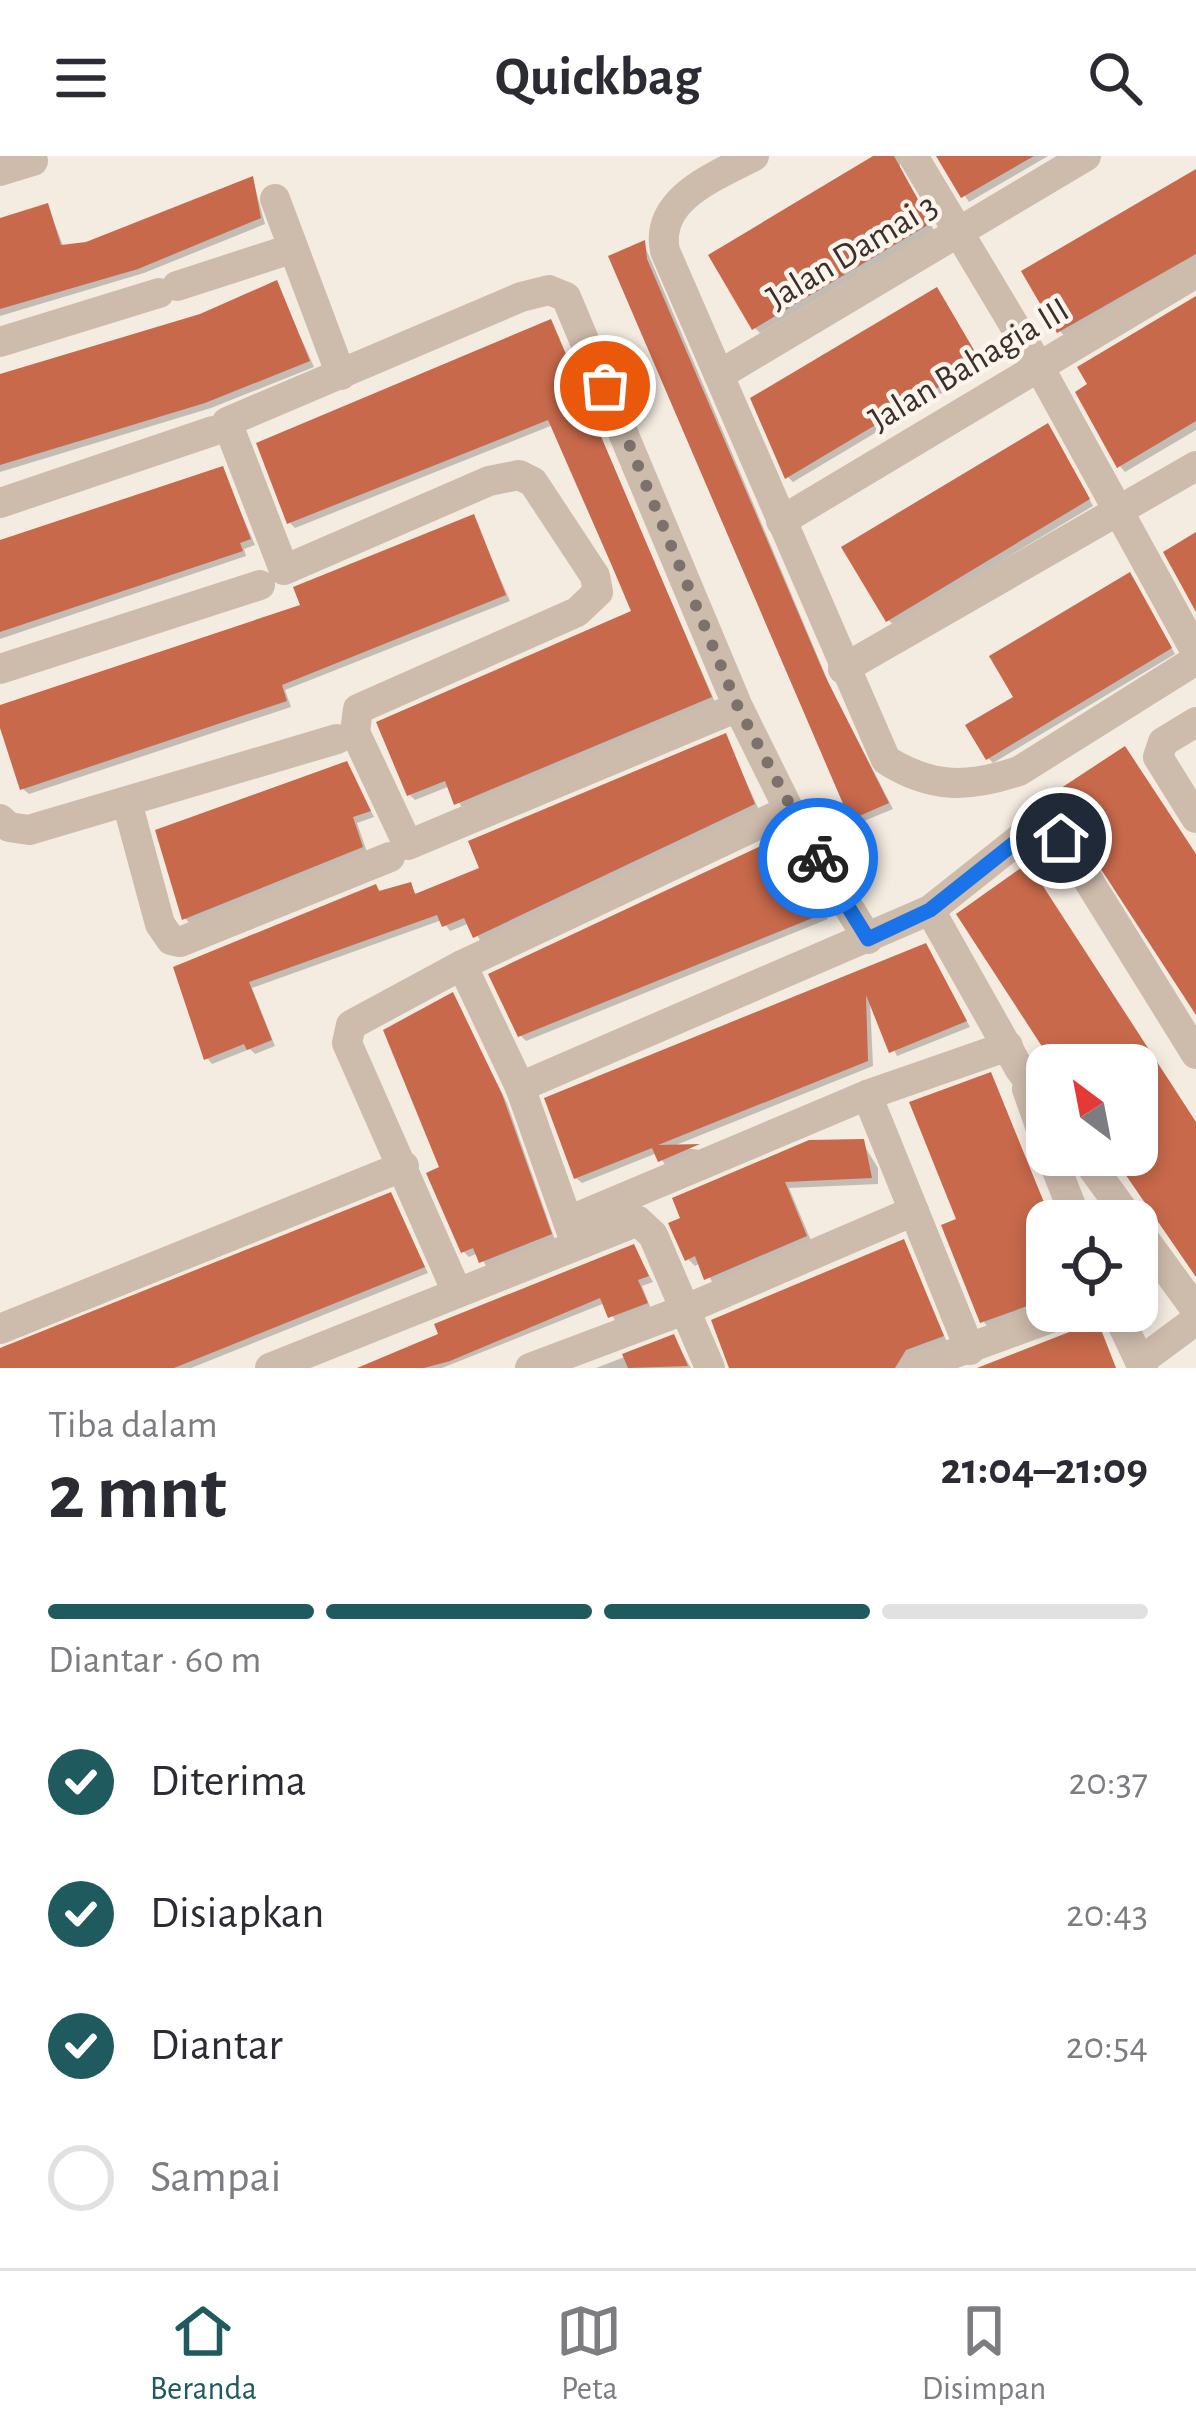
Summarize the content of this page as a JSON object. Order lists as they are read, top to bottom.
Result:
{
  "streets": {
    "street": ["Jalan Damai 3", "Jalan Bahagia III"]
  },
  "north": "top left",
  "page": {
    "header": "Quickbag",
    "heading": ["2 mnt", "Tiba dalam", "21:04–21:09"],
    "bar": "Diantar · 60 m",
    "list": [
      ["Diterima", "20:37"],
      ["Disiapkan", "20:43"],
      ["Diantar", "20:54"],
      "Sampai"
    ],
    "tabs": ["Beranda", "Peta", "Disimpan"]
  }
}
